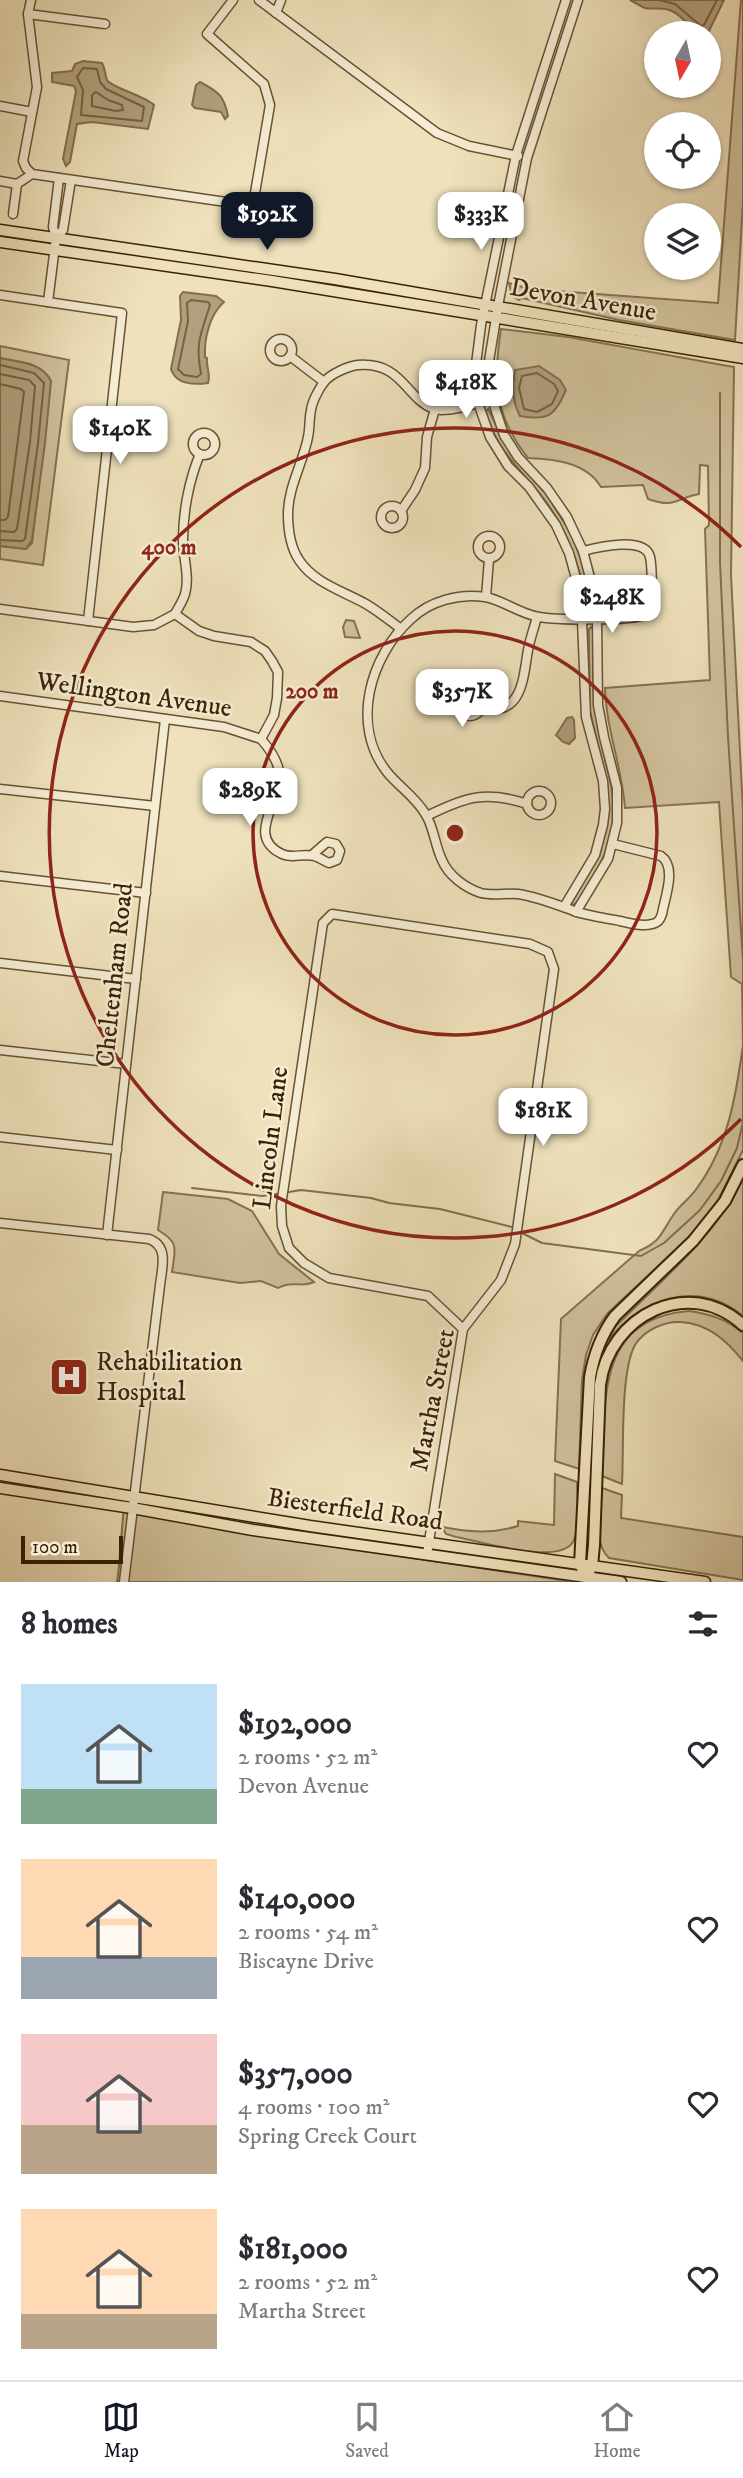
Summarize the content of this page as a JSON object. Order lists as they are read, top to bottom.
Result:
{
  "streets": {
    "main road": ["Devon Avenue", "Biesterfield Road"],
    "street": [
      "Wellington Avenue",
      "Cheltenham Road",
      "Lincoln Lane",
      "Martha Street"
    ]
  },
  "crossings": [
    ["Wellington Avenue", "Cheltenham Road"],
    ["Lincoln Lane", "Martha Street"],
    ["Martha Street", "Biesterfield Road"]
  ],
  "places": {
    "hospital": ["Rehabilitation Hospital"]
  },
  "scale_bar": "100 m",
  "north": "bottom",
  "page": {
    "price": [
      "$192K",
      "$333K",
      "$418K",
      "$140K",
      "$248K",
      "$357K",
      "$289K",
      "$181K"
    ],
    "scale": "100 m",
    "heading": "8 homes",
    "list": [
      {
        "name": "$192,000",
        "note": "2 rooms · 52 m² · Devon Avenue"
      },
      {
        "name": "$140,000",
        "note": "2 rooms · 54 m² · Biscayne Drive"
      },
      {
        "name": "$357,000",
        "note": "4 rooms · 100 m² · Spring Creek Court"
      },
      {
        "name": "$181,000",
        "note": "2 rooms · 52 m² · Martha Street"
      }
    ],
    "tabs": ["Map", "Saved", "Home"]
  },
  "rings": ["400 m", "200 m"]
}
